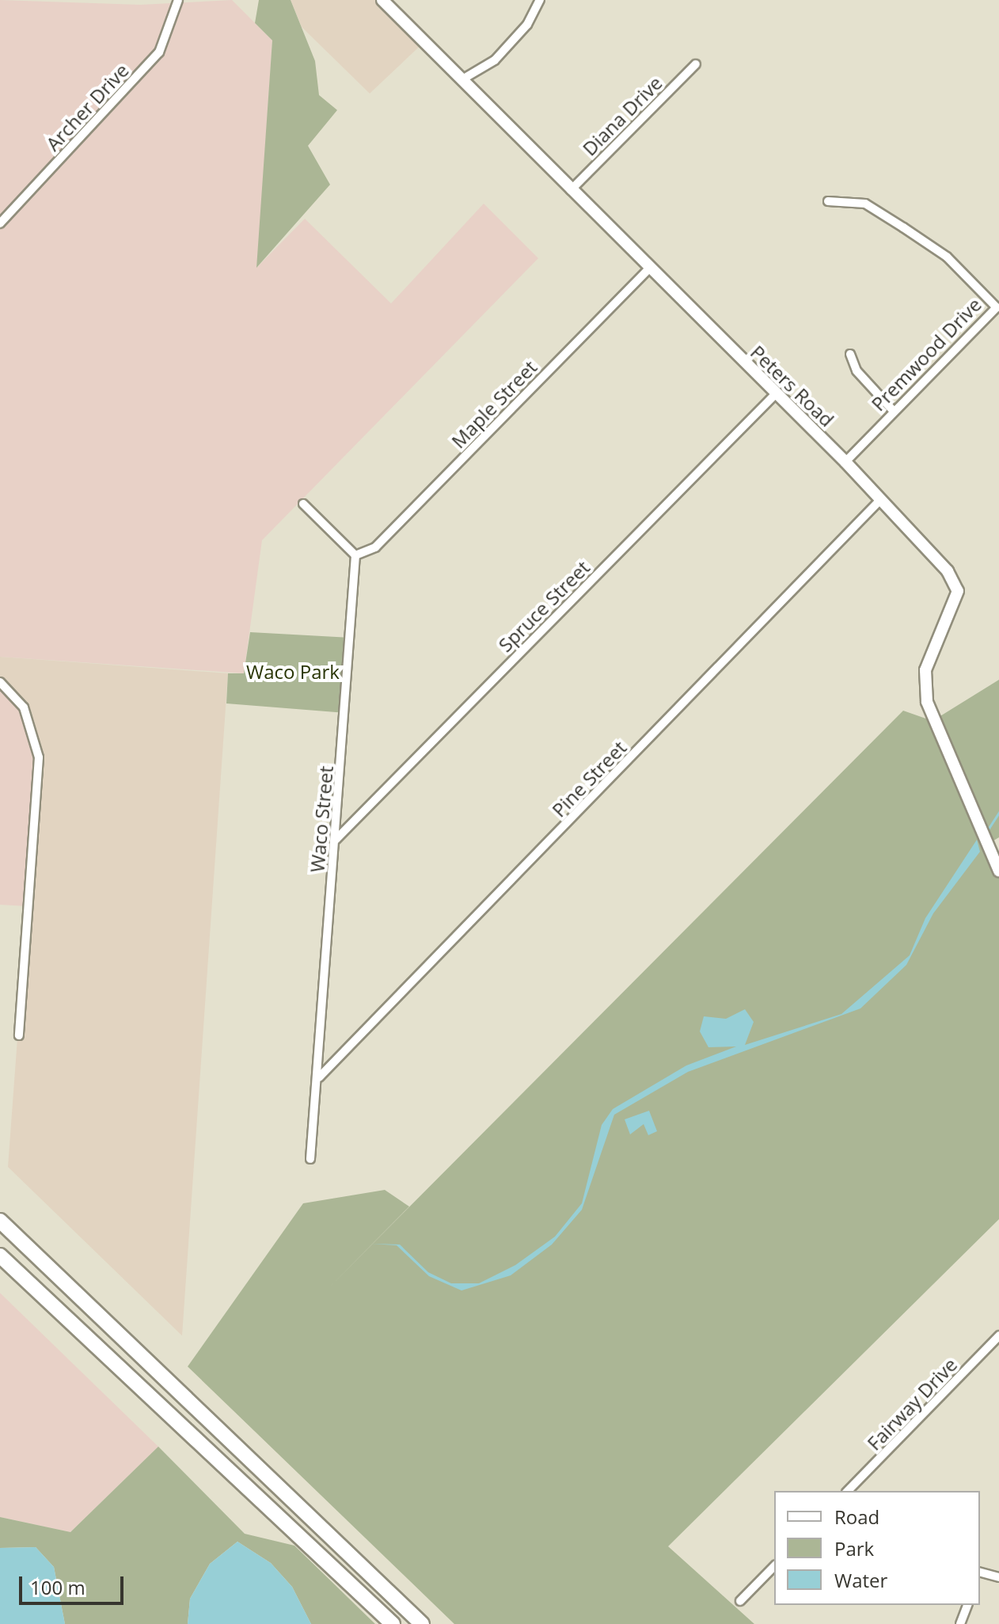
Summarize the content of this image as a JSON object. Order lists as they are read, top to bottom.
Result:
{
  "streets": {
    "street": [
      "Archer Drive",
      "Diana Drive",
      "Premwood Drive",
      "Peters Road",
      "Maple Street",
      "Spruce Street",
      "Pine Street",
      "Waco Street",
      "Fairway Drive"
    ]
  },
  "crossings": [
    ["Diana Drive", "Peters Road"],
    ["Premwood Drive", "Peters Road"],
    ["Peters Road", "Maple Street"],
    ["Peters Road", "Spruce Street"],
    ["Peters Road", "Pine Street"],
    ["Maple Street", "Waco Street"],
    ["Spruce Street", "Waco Street"],
    ["Pine Street", "Waco Street"]
  ],
  "parks": ["Waco Park"],
  "legend": ["Road", "Park", "Water"],
  "scale_bar": "100 m"
}
